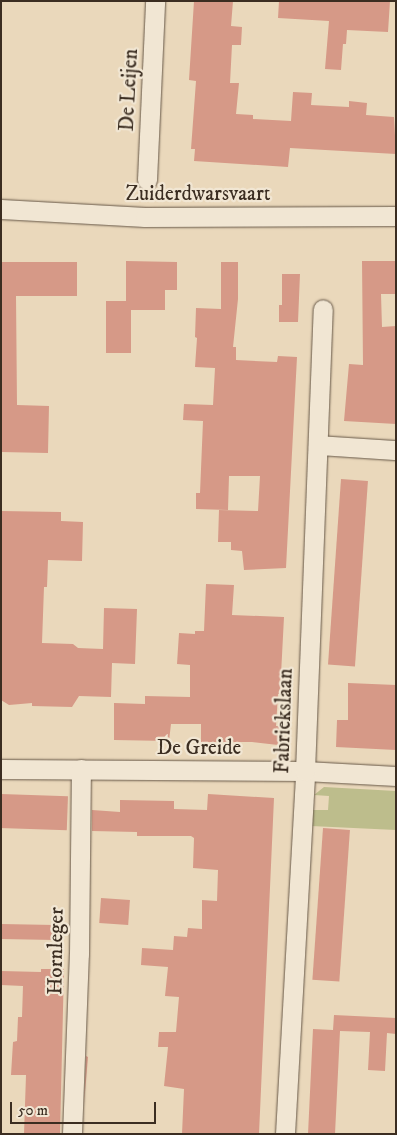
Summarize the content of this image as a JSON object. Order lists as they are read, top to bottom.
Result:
{
  "streets": {
    "street": [
      "De Leijen",
      "Zuiderdwarsvaart",
      "Fabriekslaan",
      "De Greide",
      "Hornleger"
    ]
  },
  "crossings": [
    ["Fabriekslaan", "De Greide"],
    ["De Greide", "Hornleger"]
  ],
  "scale_bar": "50 m"
}
